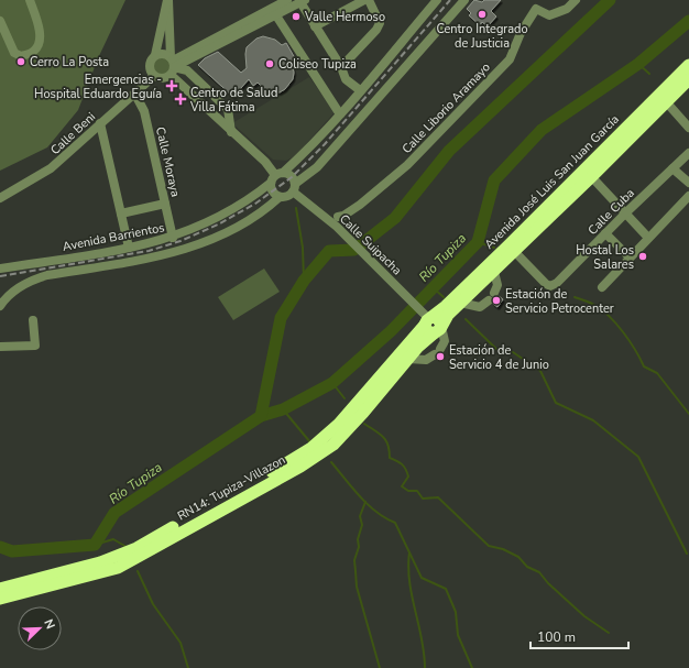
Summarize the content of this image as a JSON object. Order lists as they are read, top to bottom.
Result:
{
  "streets": {
    "highway": ["Avenida José Luis San Juan García", "RN14: Tupiza-Villazon"],
    "street": [
      "Calle Liborio Aramayo",
      "Calle Beni",
      "Calle Moraya",
      "Calle Cuba",
      "Avenida Barrientos",
      "Calle Suipacha"
    ]
  },
  "crossings": [
    ["Calle Beni", "Calle Moraya"],
    ["Calle Moraya", "Avenida Barrientos"],
    ["Avenida José Luis San Juan García", "Calle Cuba"],
    ["Avenida José Luis San Juan García", "Calle Suipacha"],
    ["Avenida José Luis San Juan García", "RN14: Tupiza-Villazon"],
    ["Avenida Barrientos", "Calle Suipacha"],
    ["Calle Suipacha", "RN14: Tupiza-Villazon"]
  ],
  "water": ["Río Tupiza"],
  "places": {
    "other": [
      "Centro Integrado de Justicia",
      "Valle Hermoso",
      "Cerro La Posta",
      "Coliseo Tupiza",
      "Hostal Los Salares",
      "Estación de Servicio Petrocenter",
      "Estación de Servicio 4 de Junio"
    ],
    "health": ["Emergencias - Hospital Eduardo Eguía", "Centro de Salud Villa Fátima"]
  },
  "scale_bar": "100 m",
  "north": "top right"
}
